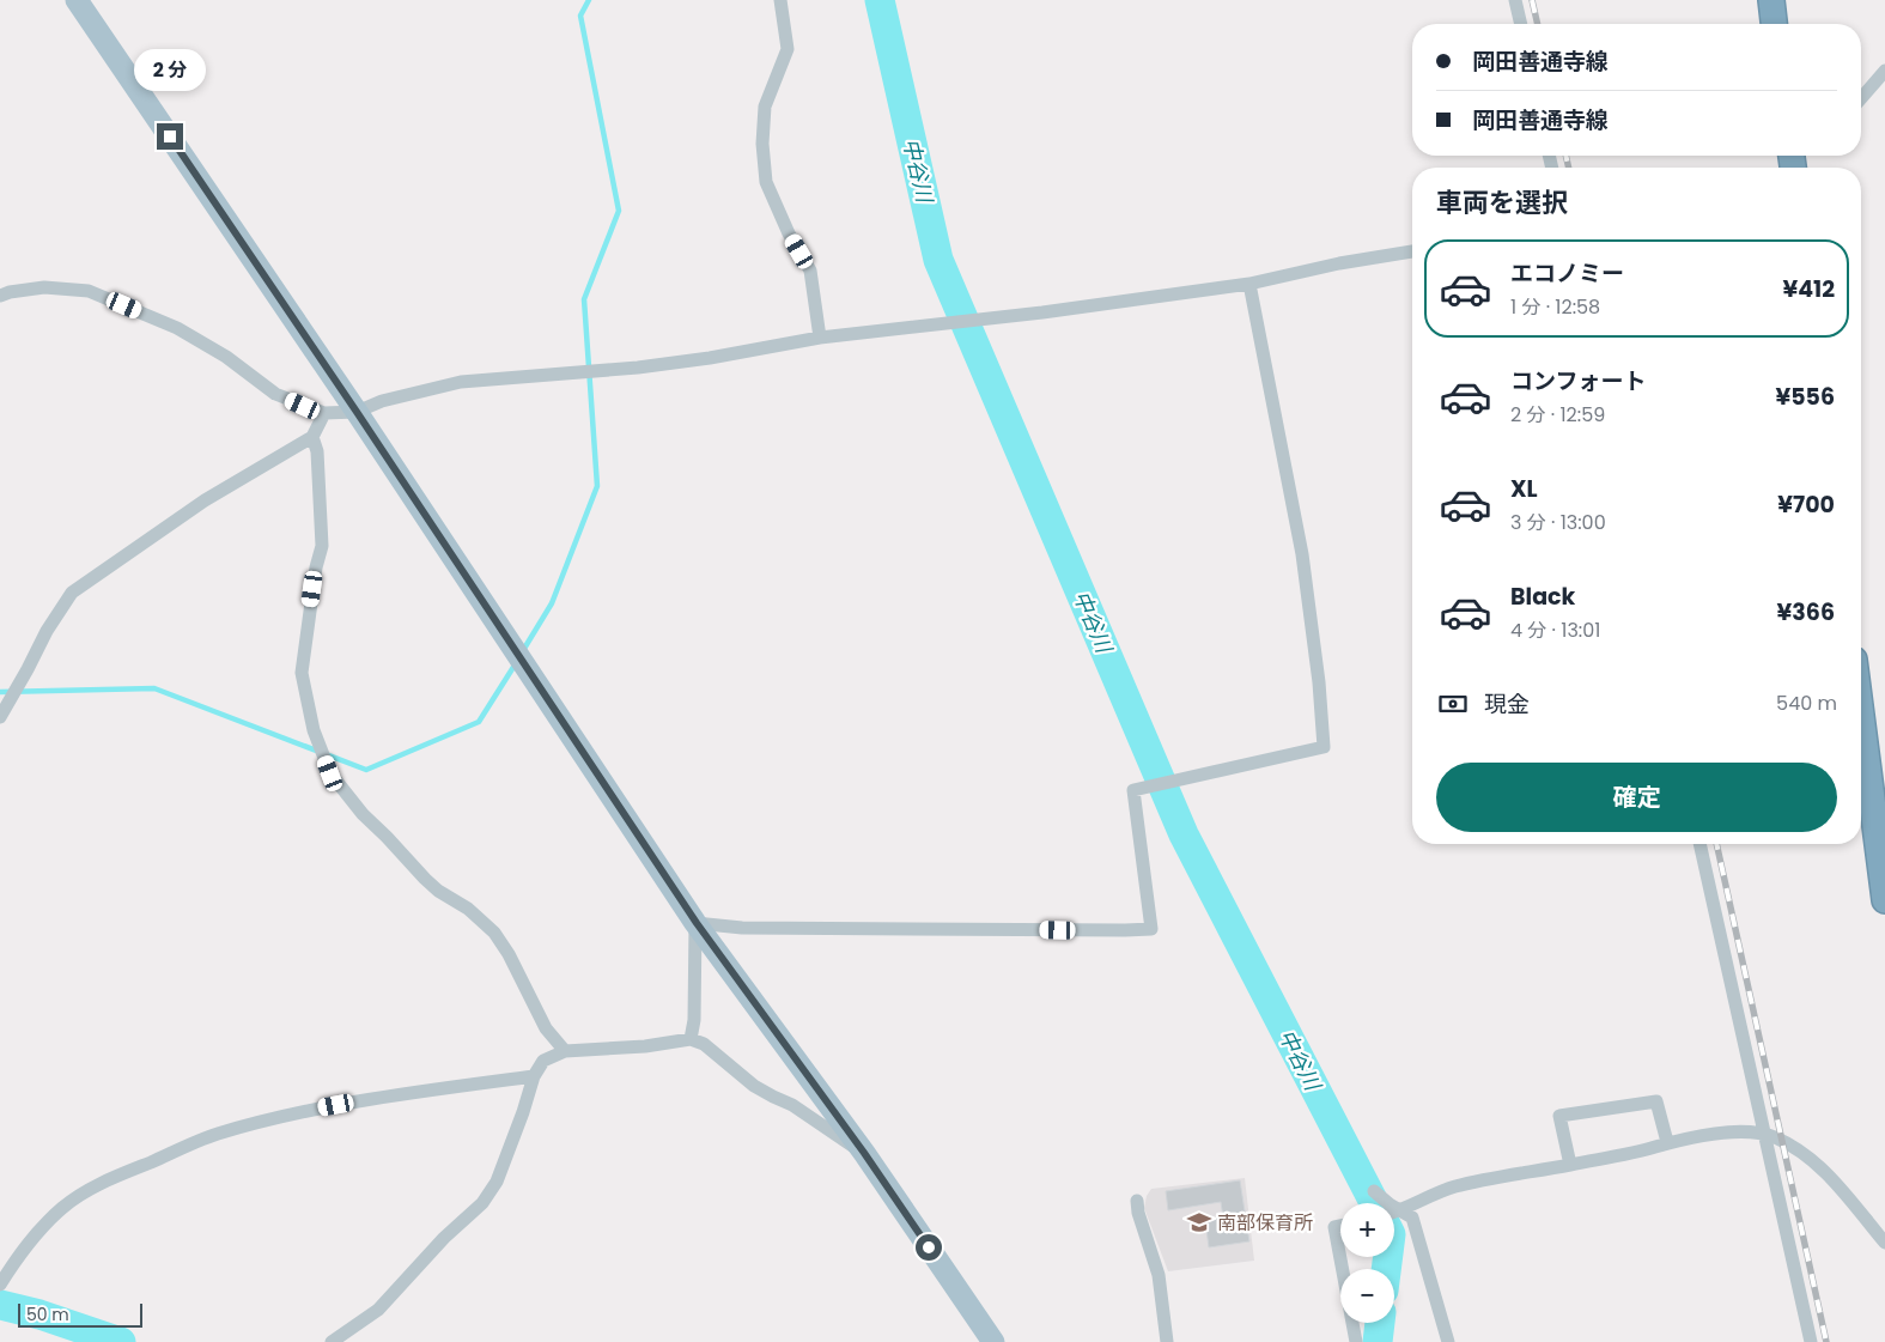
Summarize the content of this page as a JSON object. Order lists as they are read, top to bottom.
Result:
{
  "water": ["中谷川"],
  "places": {
    "school or university": ["南部保育所"]
  },
  "scale_bar": "50 m",
  "page": {
    "banner": ["岡田善通寺線", "岡田善通寺線"],
    "bubble": "2 分",
    "heading": "車両を選択",
    "list": [
      {
        "name": "エコノミー",
        "note": "1 分 · 12:58",
        "value": "¥412"
      },
      {
        "name": "コンフォート",
        "note": "2 分 · 12:59",
        "value": "¥556"
      },
      {
        "name": "XL",
        "note": "3 分 · 13:00",
        "value": "¥700"
      },
      {
        "name": "Black",
        "note": "4 分 · 13:01",
        "value": "¥366"
      }
    ],
    "pay": ["現金", "540 m"],
    "buttons": "確定",
    "map_buttons": ["+", "−"],
    "scale": "50 m"
  }
}
